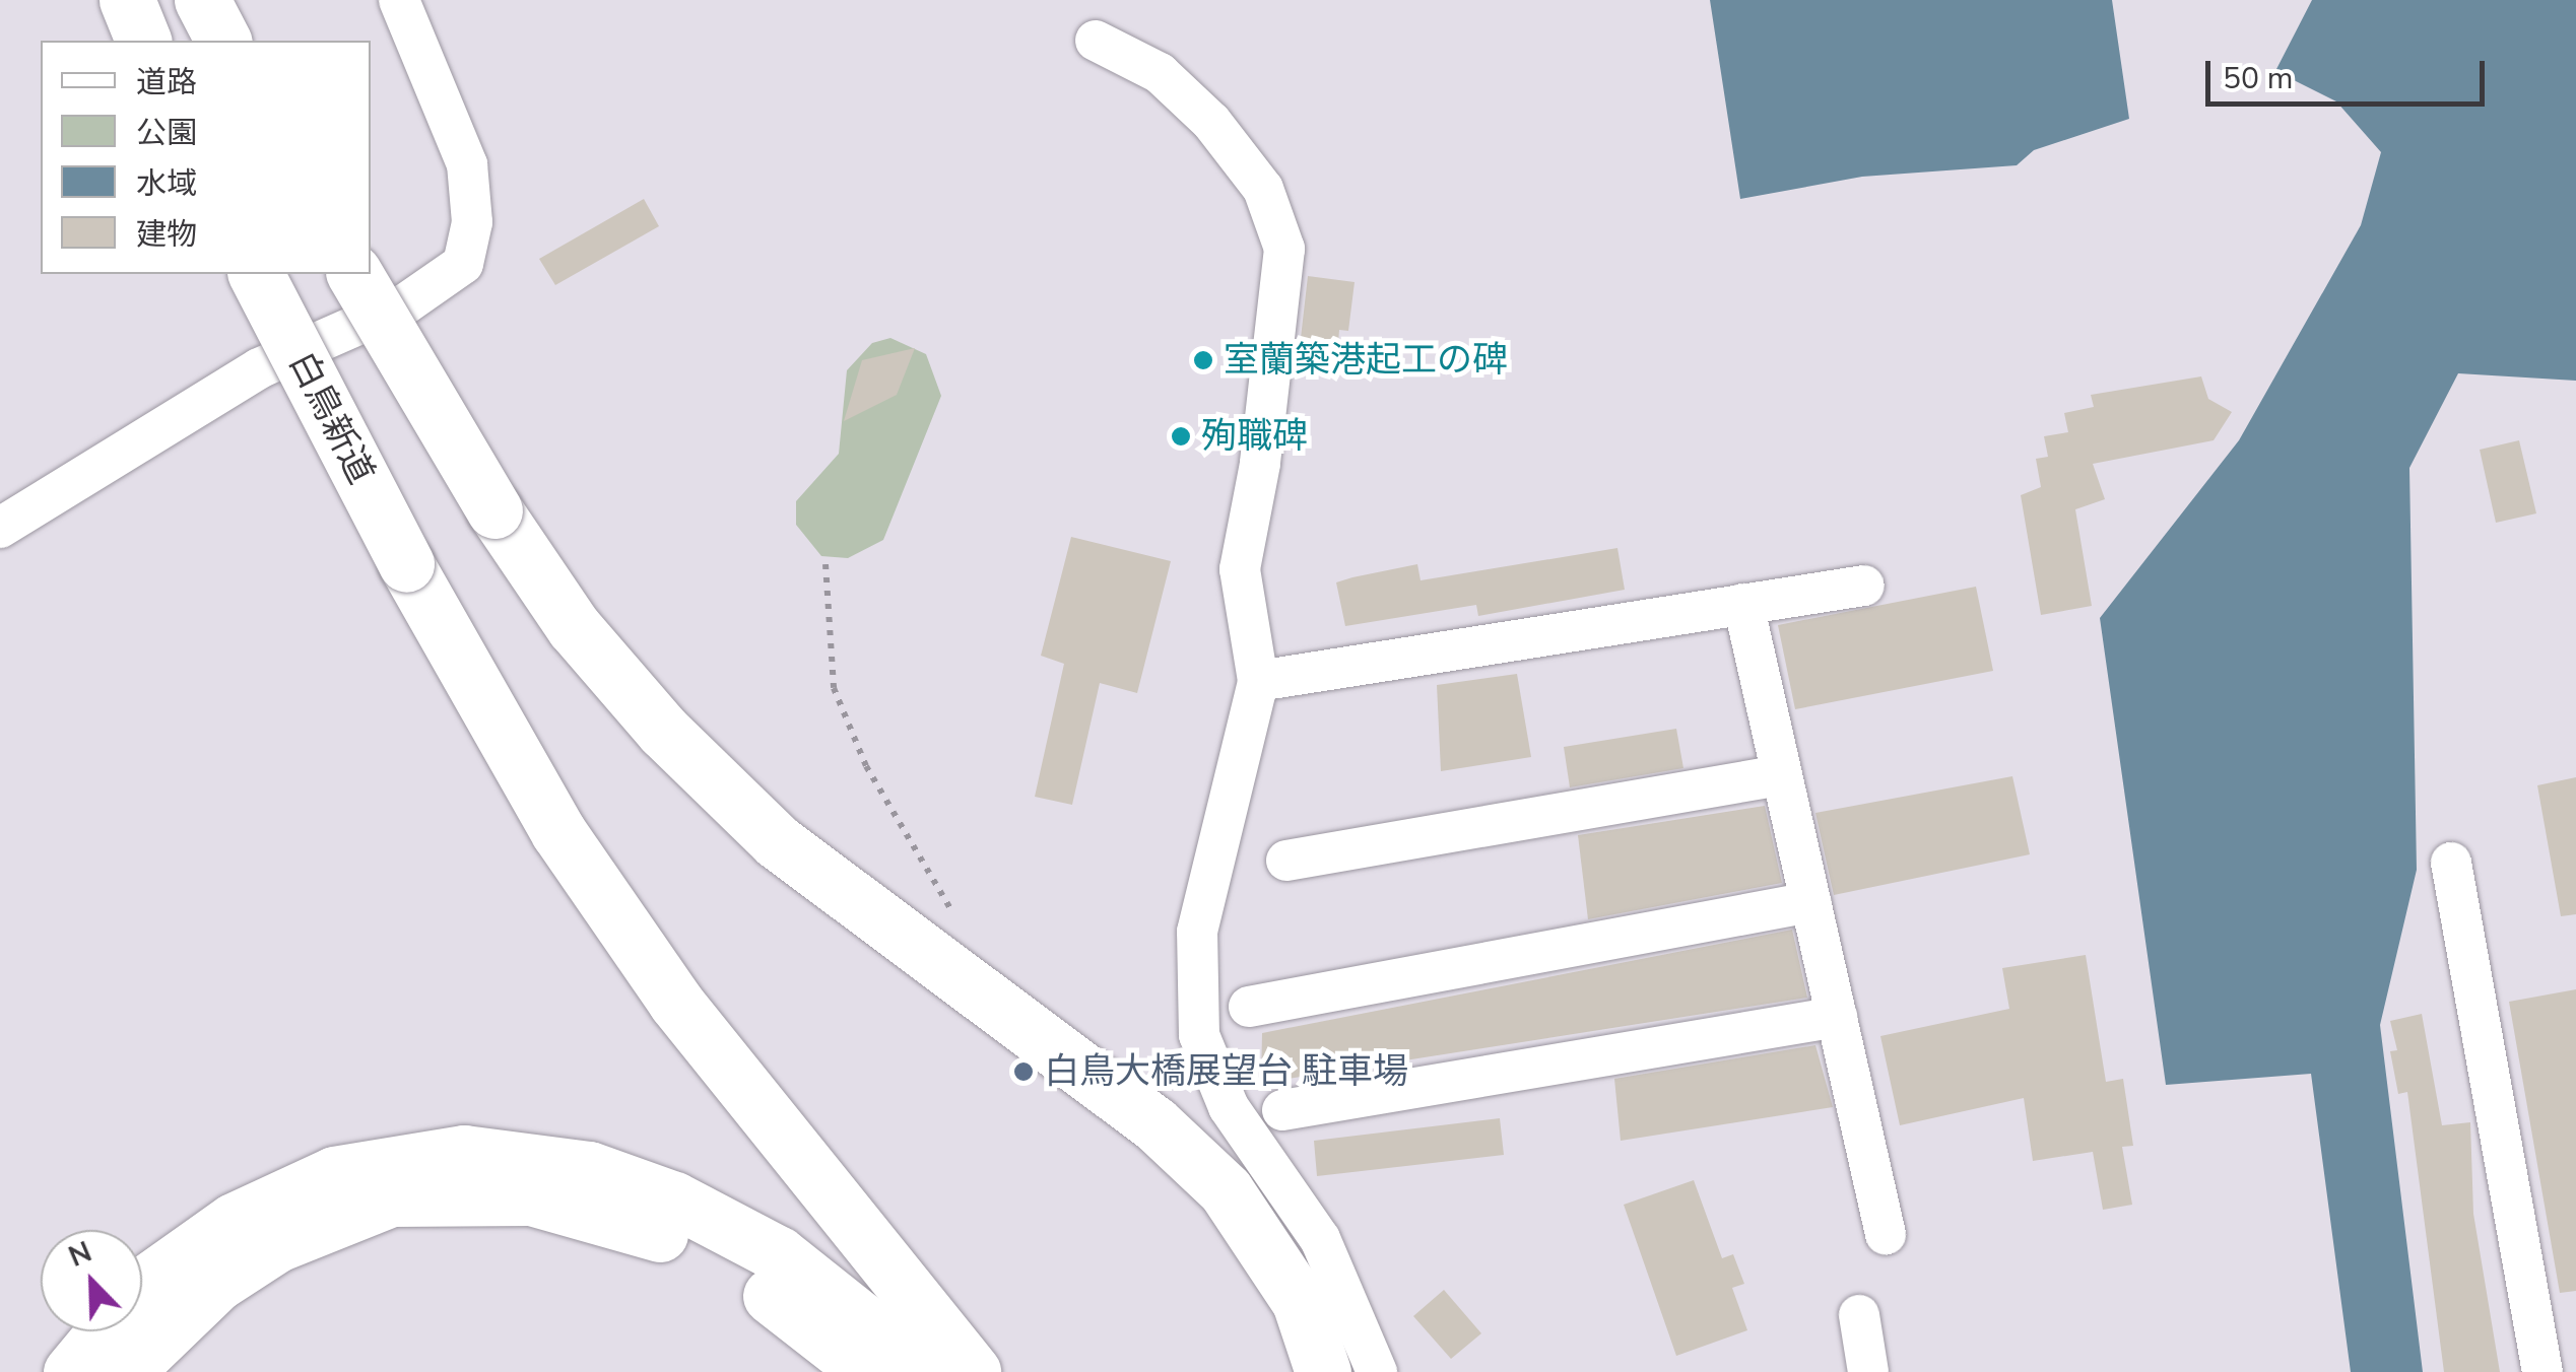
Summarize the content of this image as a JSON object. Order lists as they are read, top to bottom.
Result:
{
  "streets": {
    "highway": ["白鳥新道"]
  },
  "places": ["室蘭築港起工の碑", "殉職碑", "白鳥大橋展望台 駐車場"],
  "legend": [
    "道路",
    "公園",
    "水域",
    "建物"
  ],
  "scale_bar": "50 m",
  "north": "top left"
}
